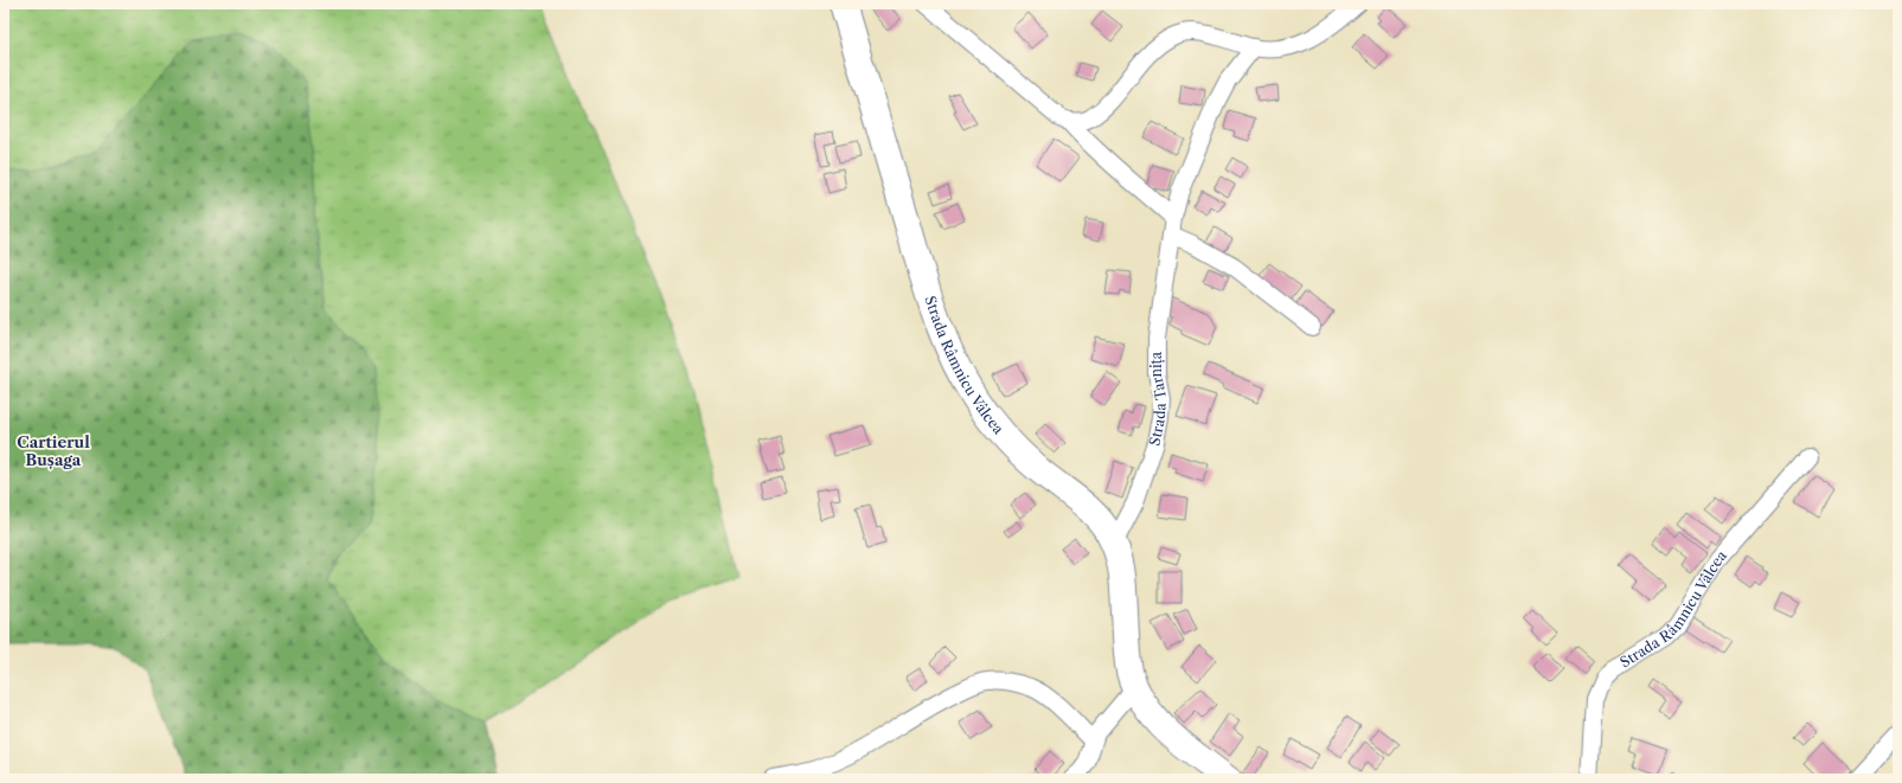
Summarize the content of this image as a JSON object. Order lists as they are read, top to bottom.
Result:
{
  "streets": {
    "main road": ["Strada Râmnicu Vâlcea"],
    "street": ["Strada Tarnița"]
  },
  "crossings": [
    ["Strada Râmnicu Vâlcea", "Strada Tarnița"]
  ],
  "districts": ["Cartierul Bușaga"]
}
